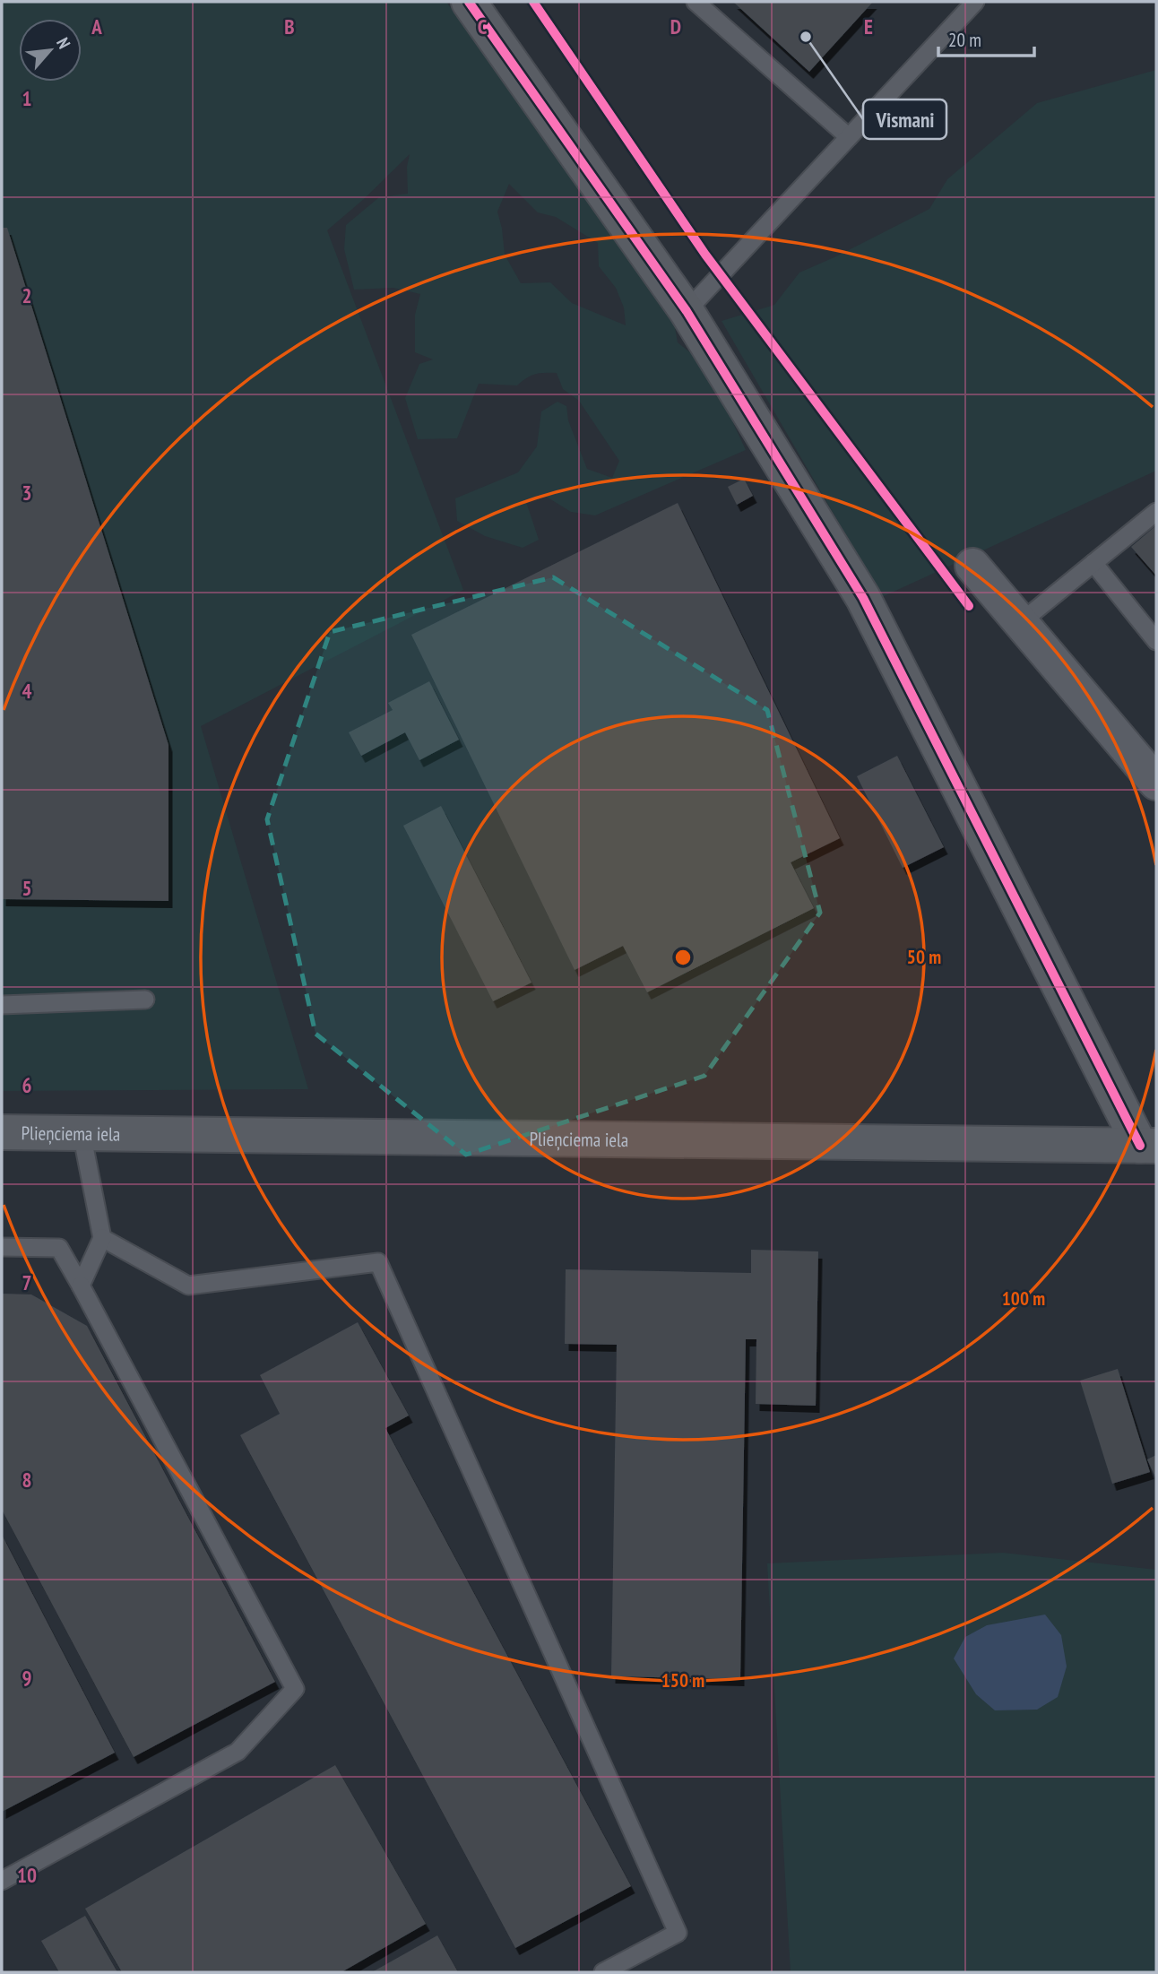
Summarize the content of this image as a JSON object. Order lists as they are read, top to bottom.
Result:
{
  "streets": {
    "street": ["Plieņciema iela"]
  },
  "places": ["Vismani"],
  "scale_bar": "20 m",
  "north": "top right",
  "grid": {
    "columns": [
      "A",
      "B",
      "C",
      "D",
      "E"
    ],
    "rows": [
      "1",
      "2",
      "3",
      "4",
      "5",
      "6",
      "7",
      "8",
      "9",
      "10"
    ]
  },
  "rings": ["50 m", "100 m", "150 m"]
}
